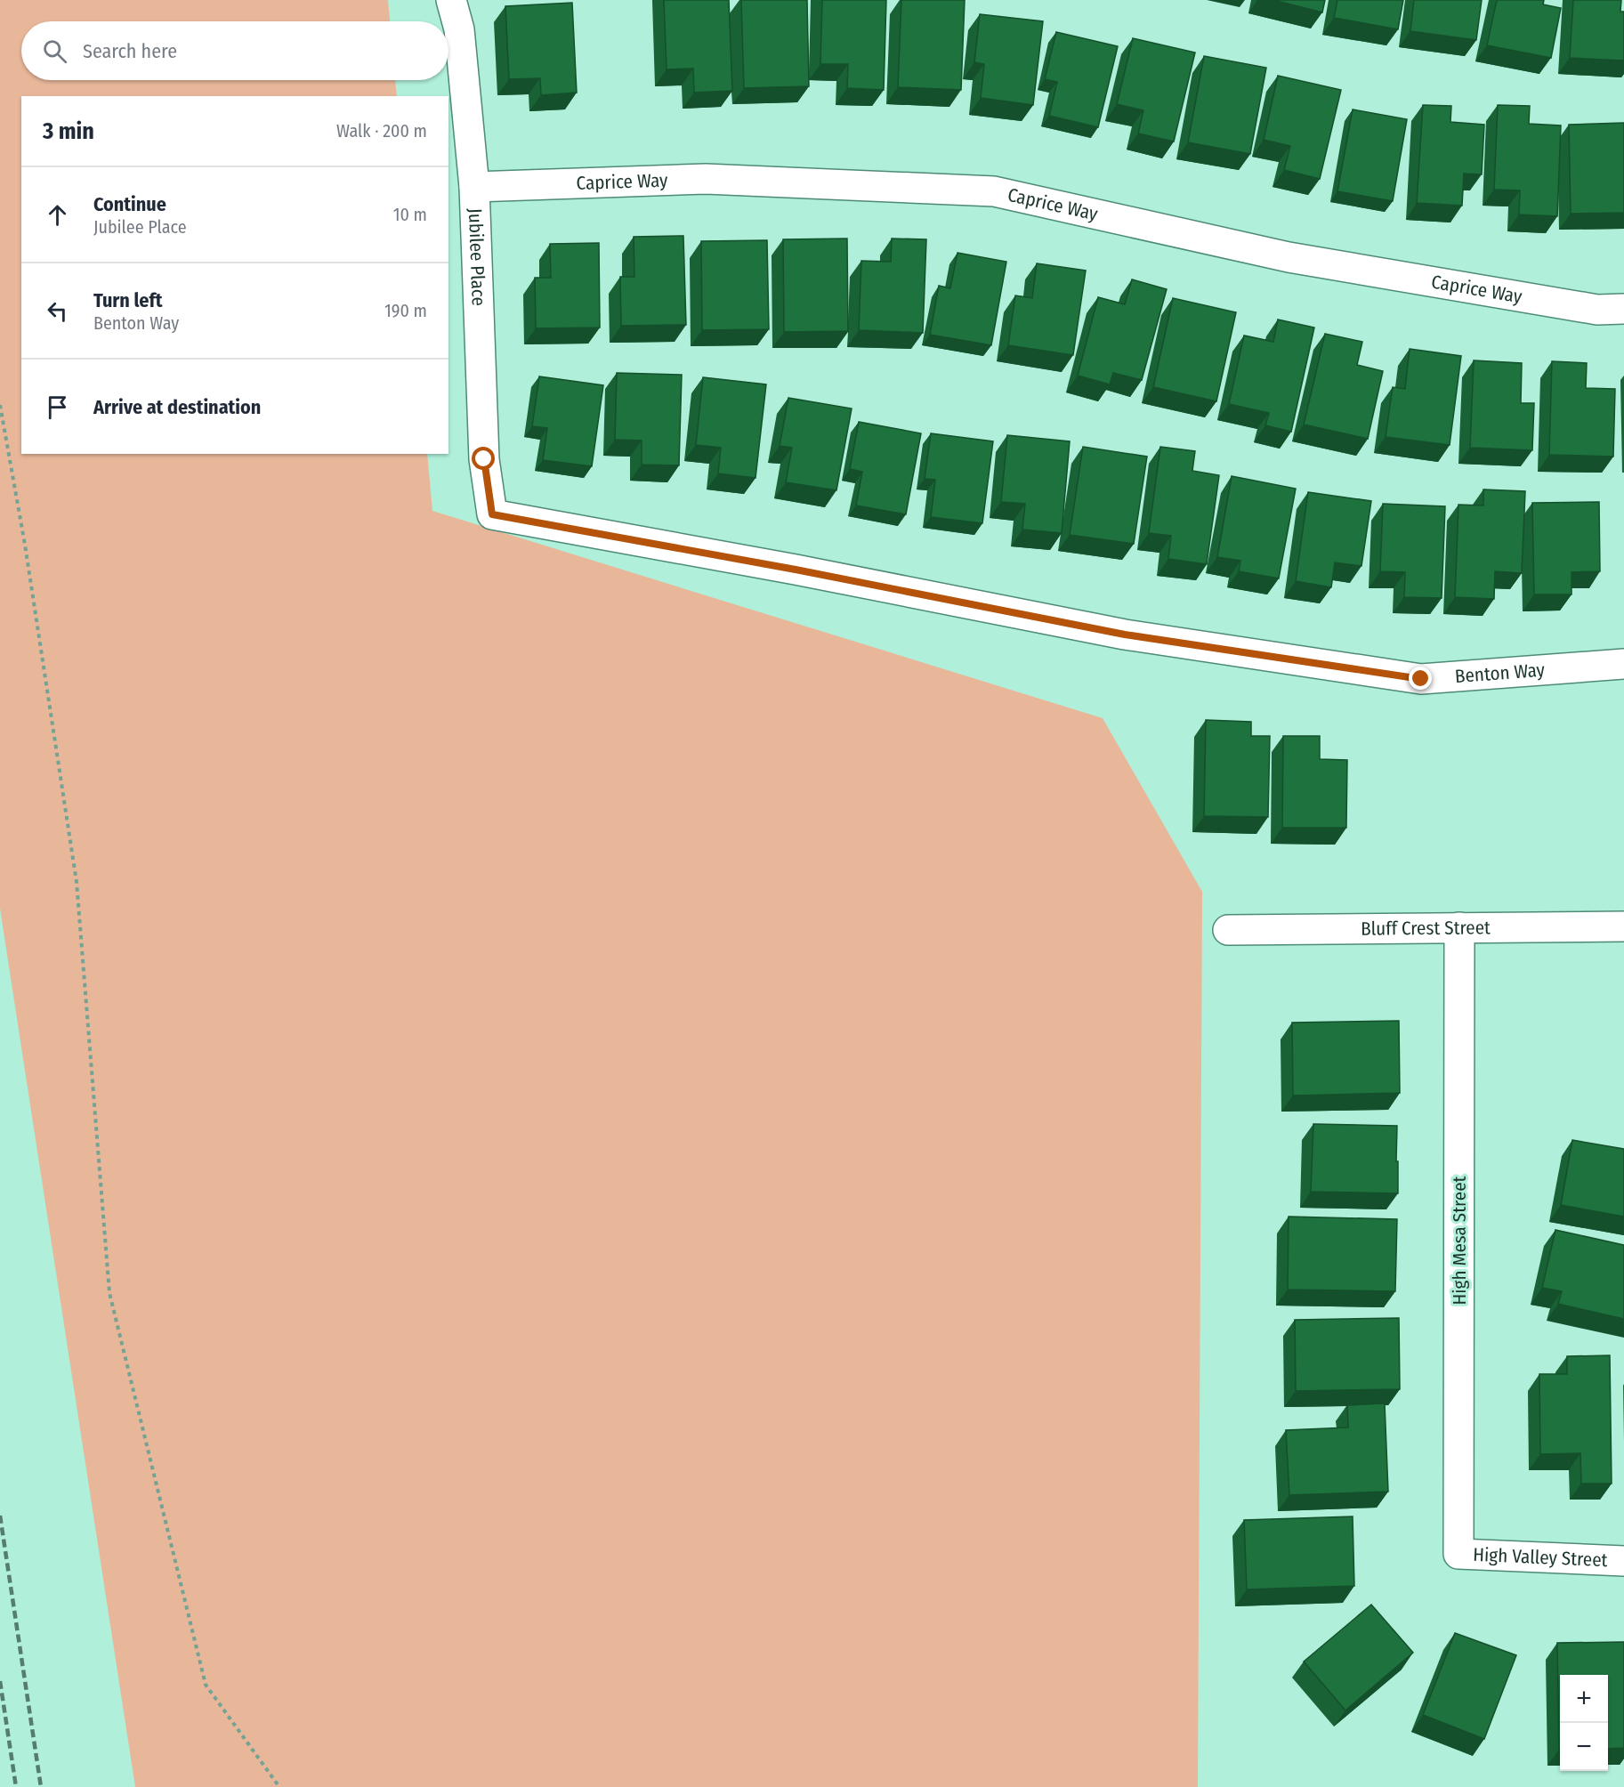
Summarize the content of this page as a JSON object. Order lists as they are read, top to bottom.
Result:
{
  "streets": {
    "street": [
      "Caprice Way",
      "Jubilee Place",
      "Benton Way",
      "Bluff Crest Street",
      "High Mesa Street",
      "High Valley Street"
    ]
  },
  "crossings": [
    ["Caprice Way", "Jubilee Place"],
    ["Jubilee Place", "Benton Way"],
    ["Bluff Crest Street", "High Mesa Street"],
    ["High Mesa Street", "High Valley Street"]
  ],
  "page": {
    "search": "Search here",
    "heading": ["3 min", "Walk · 200 m"],
    "list": [
      ["Continue", "Jubilee Place", "10 m"],
      ["Turn left", "Benton Way", "190 m"],
      "Arrive at destination"
    ],
    "map_buttons": ["+", "−"]
  }
}
